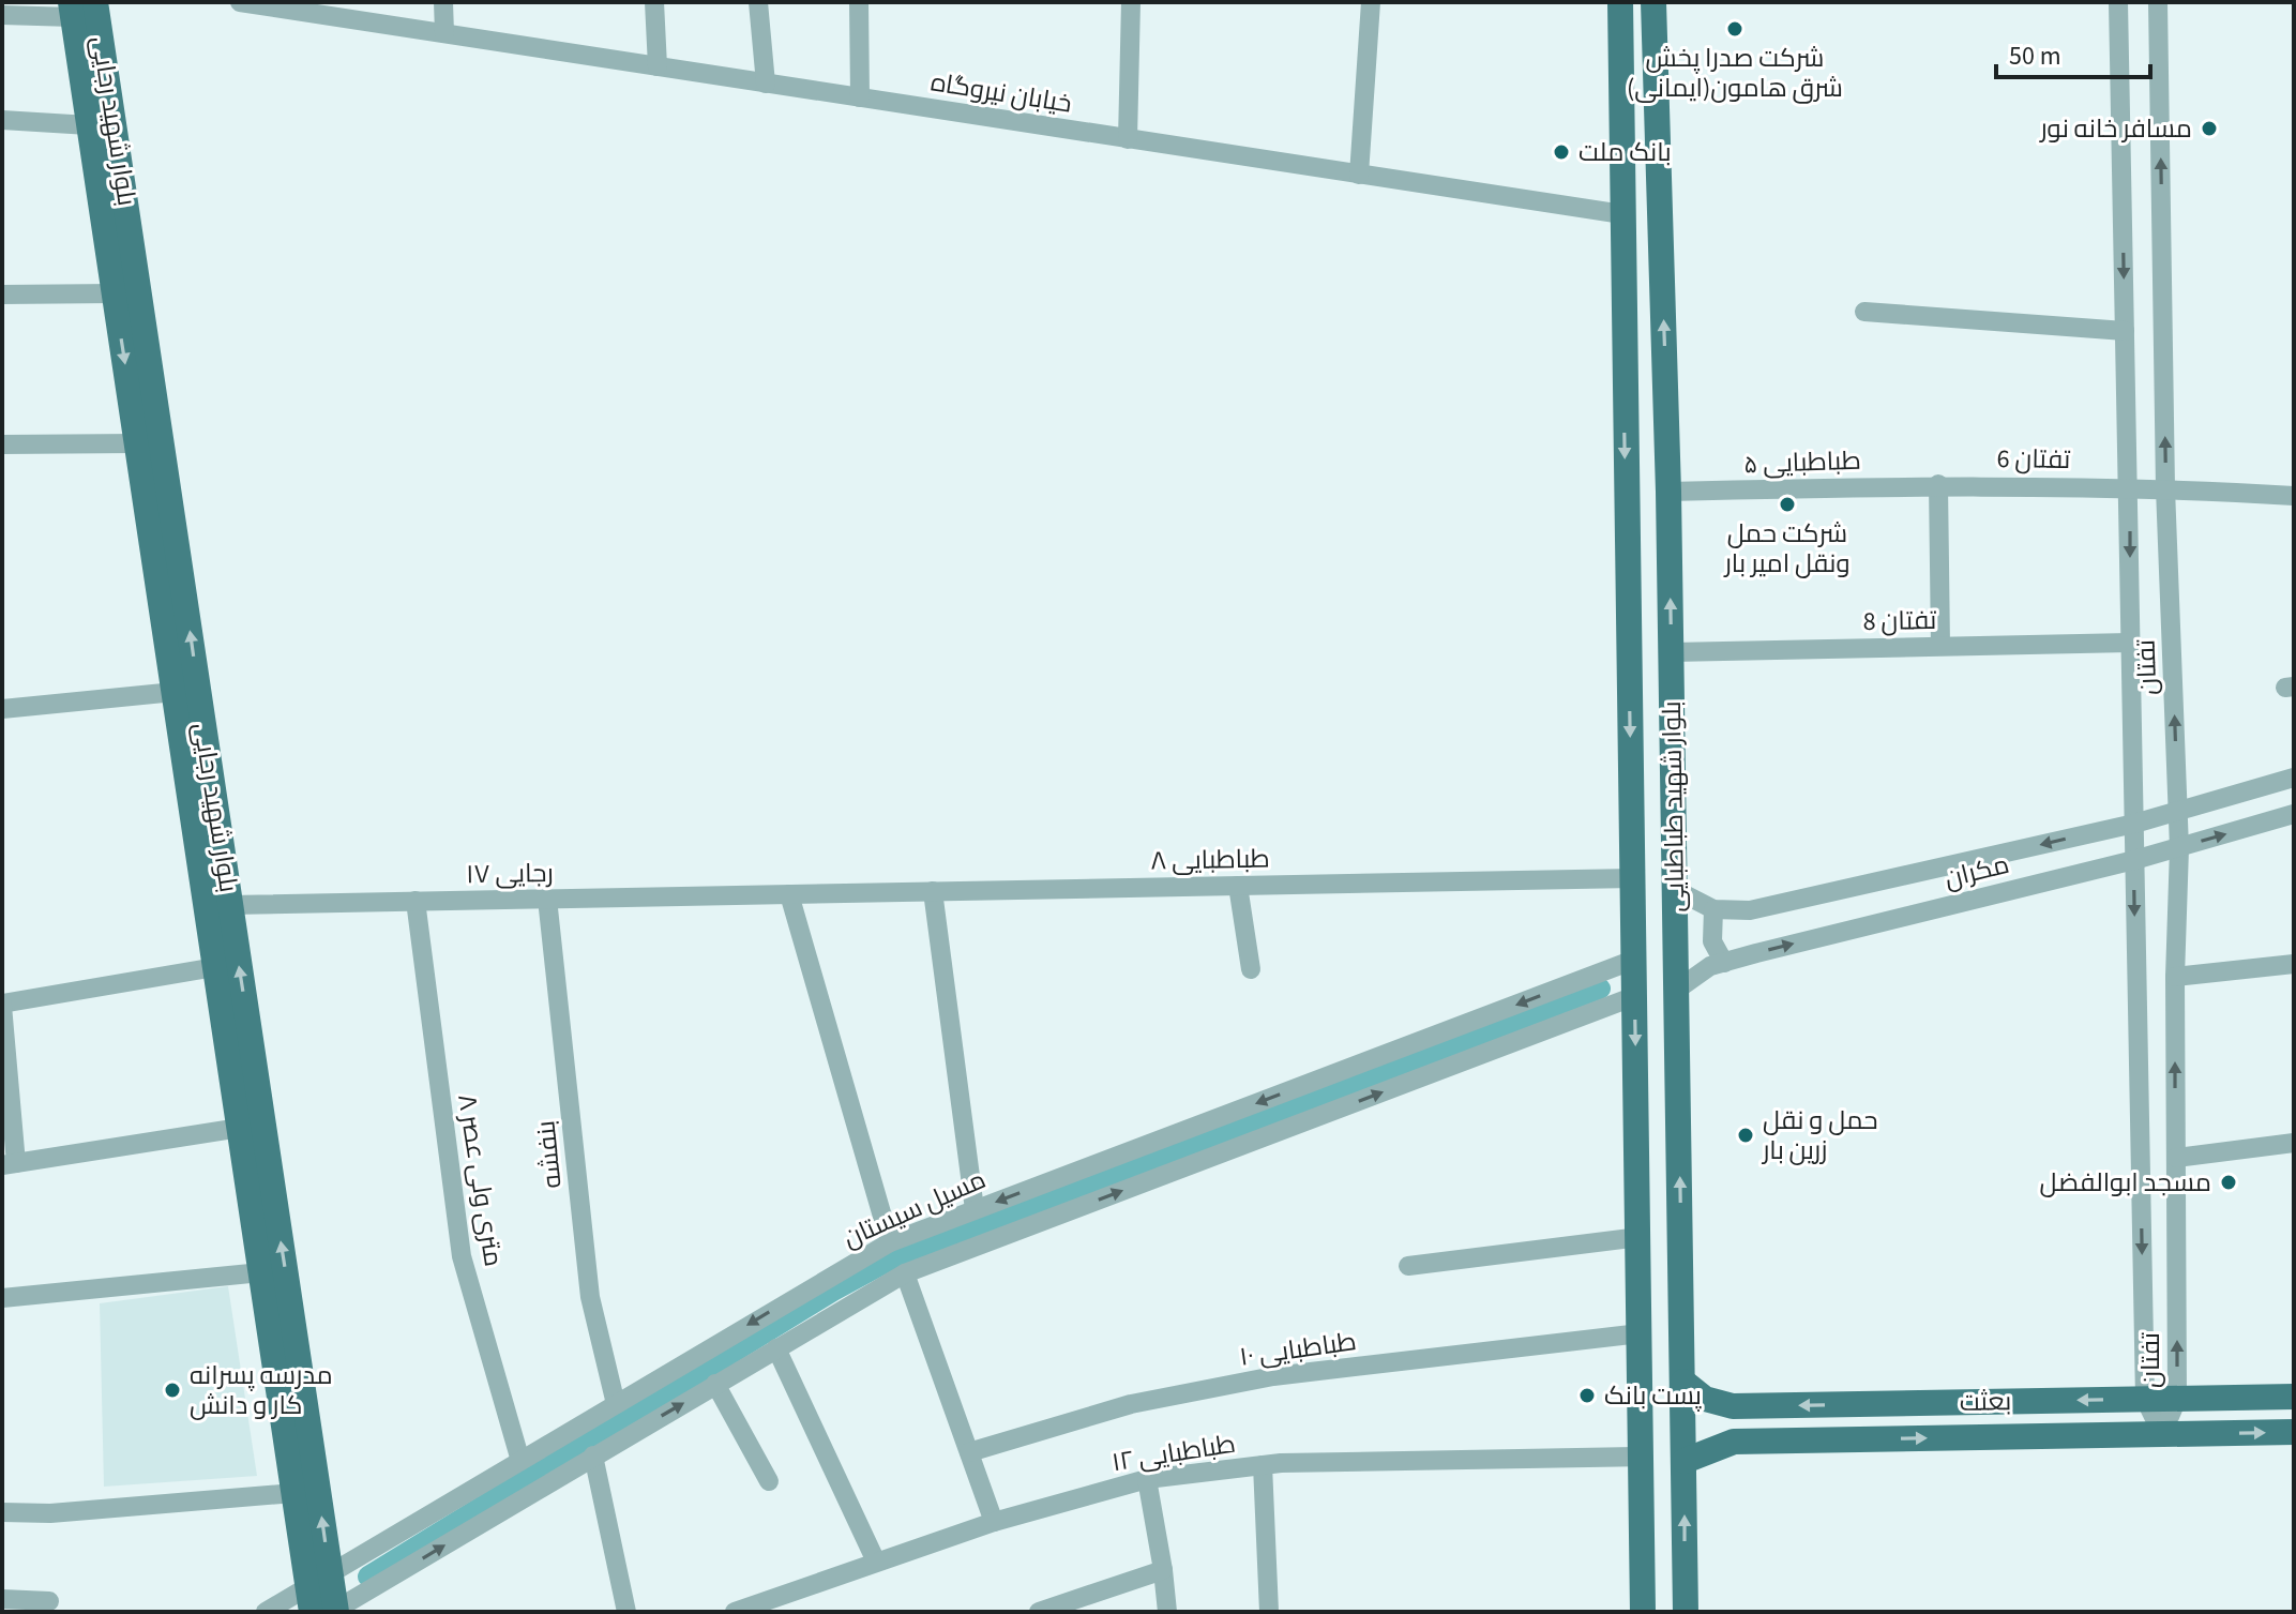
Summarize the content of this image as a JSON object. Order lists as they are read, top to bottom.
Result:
{
  "streets": {
    "main road": ["بلوار شهید رجایی", "بلوار شهید طباطبایی", "بعثت"],
    "street": [
      "خیابان نیروگاه",
      "تفتان 6",
      "طباطبایی ۵",
      "تفتان 8",
      "تفتان",
      "طباطبایی ۸",
      "مکران",
      "رجایی ۱۷",
      "بنفشه",
      "۸ متری ولی عصر",
      "مسیل سیستان",
      "طباطبایی ۱۰",
      "طباطبایی ۱۲"
    ]
  },
  "crossings": [
    ["خیابان نیروگاه", "بلوار شهید طباطبایی"],
    ["بلوار شهید رجایی", "رجایی ۱۷"],
    ["بلوار شهید رجایی", "مسیل سیستان"],
    ["تفتان 6", "طباطبایی ۵"],
    ["تفتان 6", "تفتان"],
    ["طباطبایی ۵", "بلوار شهید طباطبایی"],
    ["تفتان 8", "تفتان"],
    ["تفتان 8", "بلوار شهید طباطبایی"],
    ["تفتان", "مکران"],
    ["تفتان", "بعثت"],
    ["بلوار شهید طباطبایی", "طباطبایی ۸"],
    ["بلوار شهید طباطبایی", "مکران"],
    ["بلوار شهید طباطبایی", "مسیل سیستان"],
    ["بلوار شهید طباطبایی", "طباطبایی ۱۰"],
    ["بلوار شهید طباطبایی", "بعثت"],
    ["بلوار شهید طباطبایی", "طباطبایی ۱۲"],
    ["طباطبایی ۸", "رجایی ۱۷"],
    ["رجایی ۱۷", "بنفشه"],
    ["رجایی ۱۷", "۸ متری ولی عصر"],
    ["بنفشه", "مسیل سیستان"],
    ["۸ متری ولی عصر", "مسیل سیستان"]
  ],
  "places": [
    "شرکت صدرا پخش شرق هامون(ایمانی)",
    "مسافر خانه نور",
    "بانک ملت",
    "شرکت حمل ونقل امیر بار",
    "حمل و نقل زرین بار",
    "مسجد ابوالفضل",
    "مدرسه پسرانه کار و دانش",
    "پست بانک"
  ],
  "scale_bar": "50 m"
}
